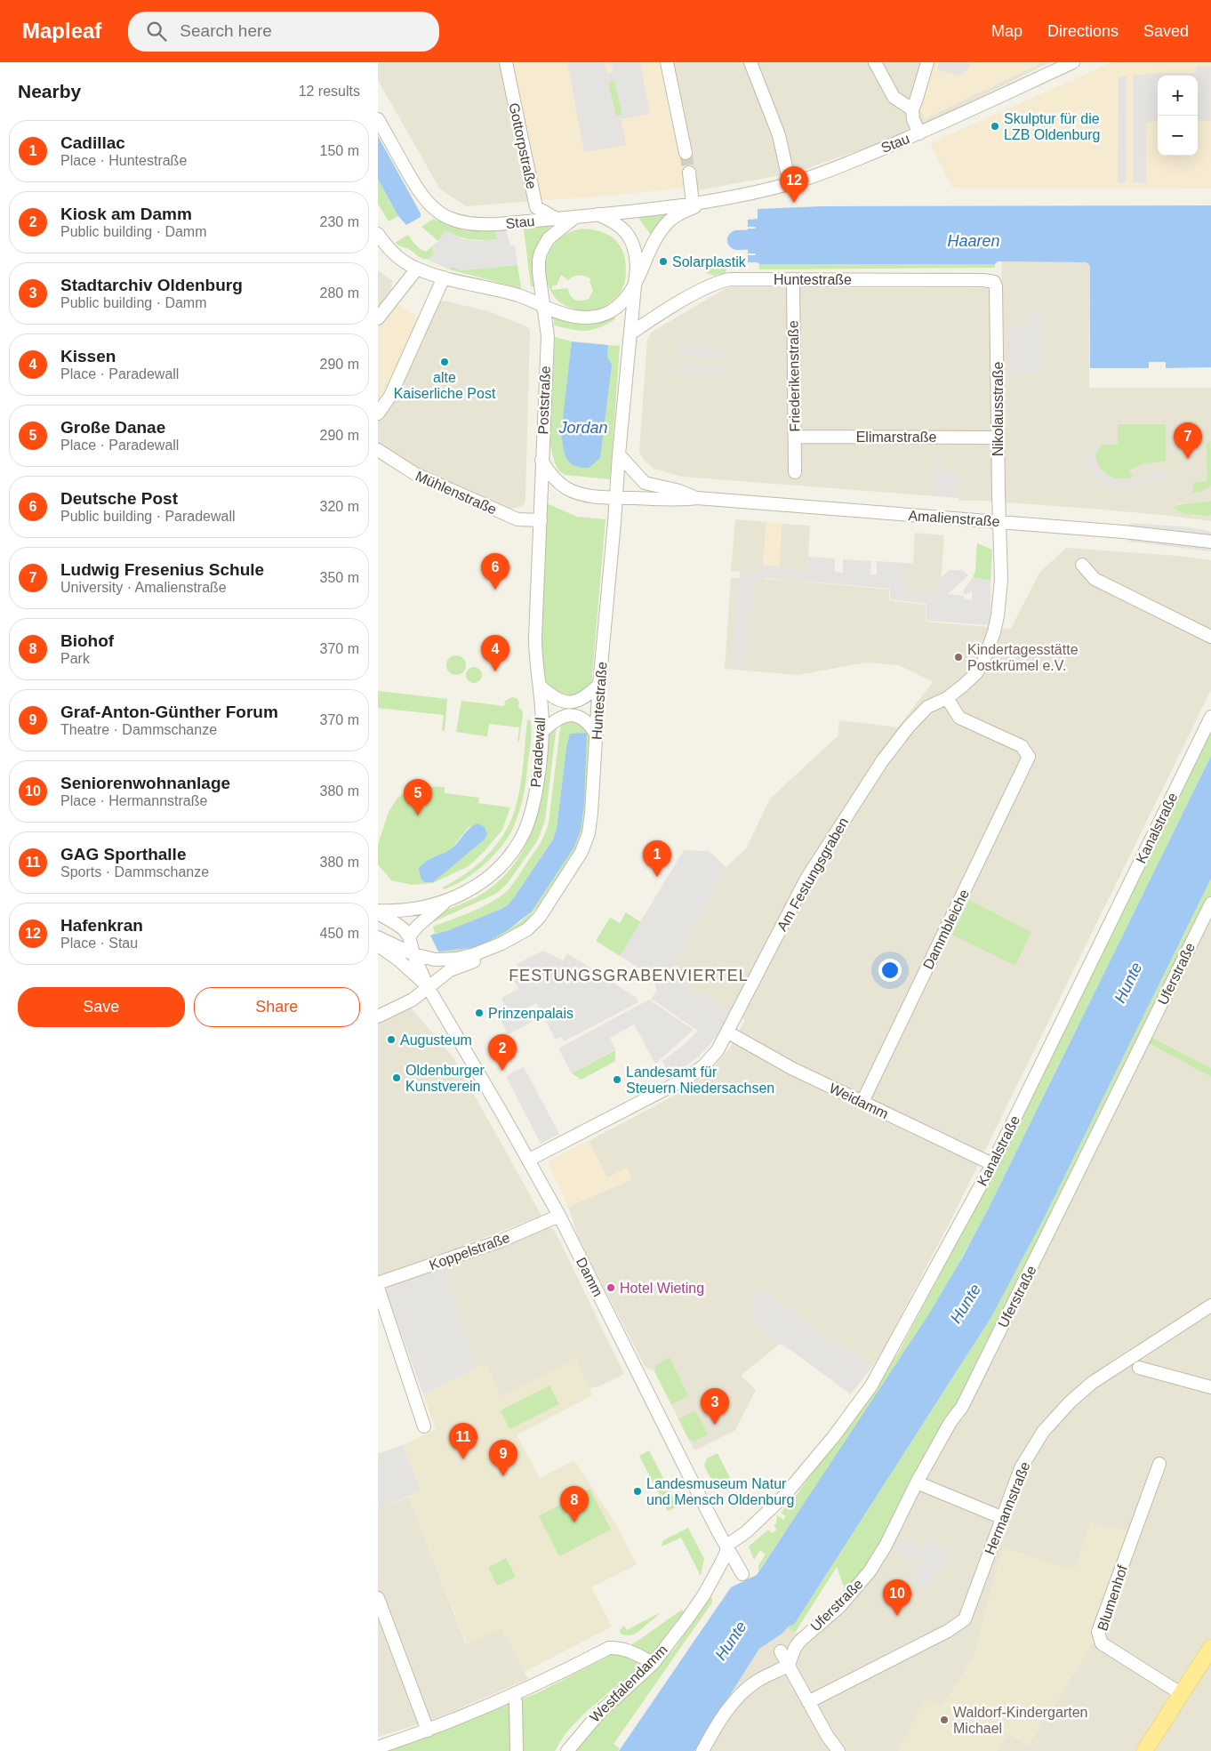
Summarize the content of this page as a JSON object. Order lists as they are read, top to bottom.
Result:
{
  "streets": {
    "street": [
      "Stau",
      "Gottorpstraße",
      "Huntestraße",
      "Friederikenstraße",
      "Poststraße",
      "Nikolausstraße",
      "Elimarstraße",
      "Mühlenstraße",
      "Amalienstraße",
      "Paradewall",
      "Kanalstraße",
      "Am Festungsgraben",
      "Dammbleiche",
      "Uferstraße",
      "Weidamm",
      "Koppelstraße",
      "Damm",
      "Hermannstraße",
      "Blumenhof",
      "Westfalendamm"
    ]
  },
  "crossings": [
    ["Stau", "Gottorpstraße"],
    ["Stau", "Huntestraße"],
    ["Stau", "Poststraße"],
    ["Huntestraße", "Friederikenstraße"],
    ["Huntestraße", "Poststraße"],
    ["Huntestraße", "Nikolausstraße"],
    ["Huntestraße", "Amalienstraße"],
    ["Friederikenstraße", "Elimarstraße"],
    ["Poststraße", "Amalienstraße"],
    ["Poststraße", "Paradewall"],
    ["Nikolausstraße", "Elimarstraße"],
    ["Nikolausstraße", "Amalienstraße"],
    ["Nikolausstraße", "Am Festungsgraben"],
    ["Mühlenstraße", "Paradewall"],
    ["Amalienstraße", "Am Festungsgraben"],
    ["Kanalstraße", "Weidamm"],
    ["Kanalstraße", "Damm"],
    ["Kanalstraße", "Westfalendamm"],
    ["Am Festungsgraben", "Dammbleiche"],
    ["Am Festungsgraben", "Weidamm"],
    ["Am Festungsgraben", "Damm"],
    ["Dammbleiche", "Weidamm"],
    ["Koppelstraße", "Damm"],
    ["Damm", "Westfalendamm"]
  ],
  "districts": ["FESTUNGSGRABENVIERTEL"],
  "water": ["Haaren", "Jordan", "Hunte"],
  "places": [
    "Skulptur für die LZB Oldenburg",
    "Solarplastik",
    "alte Kaiserliche Post",
    "Kindertagesstätte Postkrümel e.V.",
    "Prinzenpalais",
    "Augusteum",
    "Oldenburger Kunstverein",
    "Landesamt für Steuern Niedersachsen",
    "Hotel Wieting",
    "Landesmuseum Natur und Mensch Oldenburg",
    "Waldorf-Kindergarten Michael"
  ],
  "page": {
    "header": "Mapleaf",
    "search": "Search here",
    "nav": ["Map", "Directions", "Saved"],
    "heading": ["Nearby", "12 results"],
    "map_buttons": ["+", "−"],
    "list": [
      {
        "mark": "1",
        "name": "Cadillac",
        "note": "Place · Huntestraße",
        "value": "150 m"
      },
      {
        "mark": "2",
        "name": "Kiosk am Damm",
        "note": "Public building · Damm",
        "value": "230 m"
      },
      {
        "mark": "3",
        "name": "Stadtarchiv Oldenburg",
        "note": "Public building · Damm",
        "value": "280 m"
      },
      {
        "mark": "4",
        "name": "Kissen",
        "note": "Place · Paradewall",
        "value": "290 m"
      },
      {
        "mark": "5",
        "name": "Große Danae",
        "note": "Place · Paradewall",
        "value": "290 m"
      },
      {
        "mark": "6",
        "name": "Deutsche Post",
        "note": "Public building · Paradewall",
        "value": "320 m"
      },
      {
        "mark": "7",
        "name": "Ludwig Fresenius Schule",
        "note": "University · Amalienstraße",
        "value": "350 m"
      },
      {
        "mark": "8",
        "name": "Biohof",
        "note": "Park",
        "value": "370 m"
      },
      {
        "mark": "9",
        "name": "Graf-Anton-Günther Forum",
        "note": "Theatre · Dammschanze",
        "value": "370 m"
      },
      {
        "mark": "10",
        "name": "Seniorenwohnanlage",
        "note": "Place · Hermannstraße",
        "value": "380 m"
      },
      {
        "mark": "11",
        "name": "GAG Sporthalle",
        "note": "Sports · Dammschanze",
        "value": "380 m"
      },
      {
        "mark": "12",
        "name": "Hafenkran",
        "note": "Place · Stau",
        "value": "450 m"
      }
    ],
    "pins": [
      "12",
      "7",
      "6",
      "4",
      "5",
      "1",
      "2",
      "3",
      "11",
      "9",
      "8",
      "10"
    ],
    "buttons": ["Save", "Share"]
  }
}
